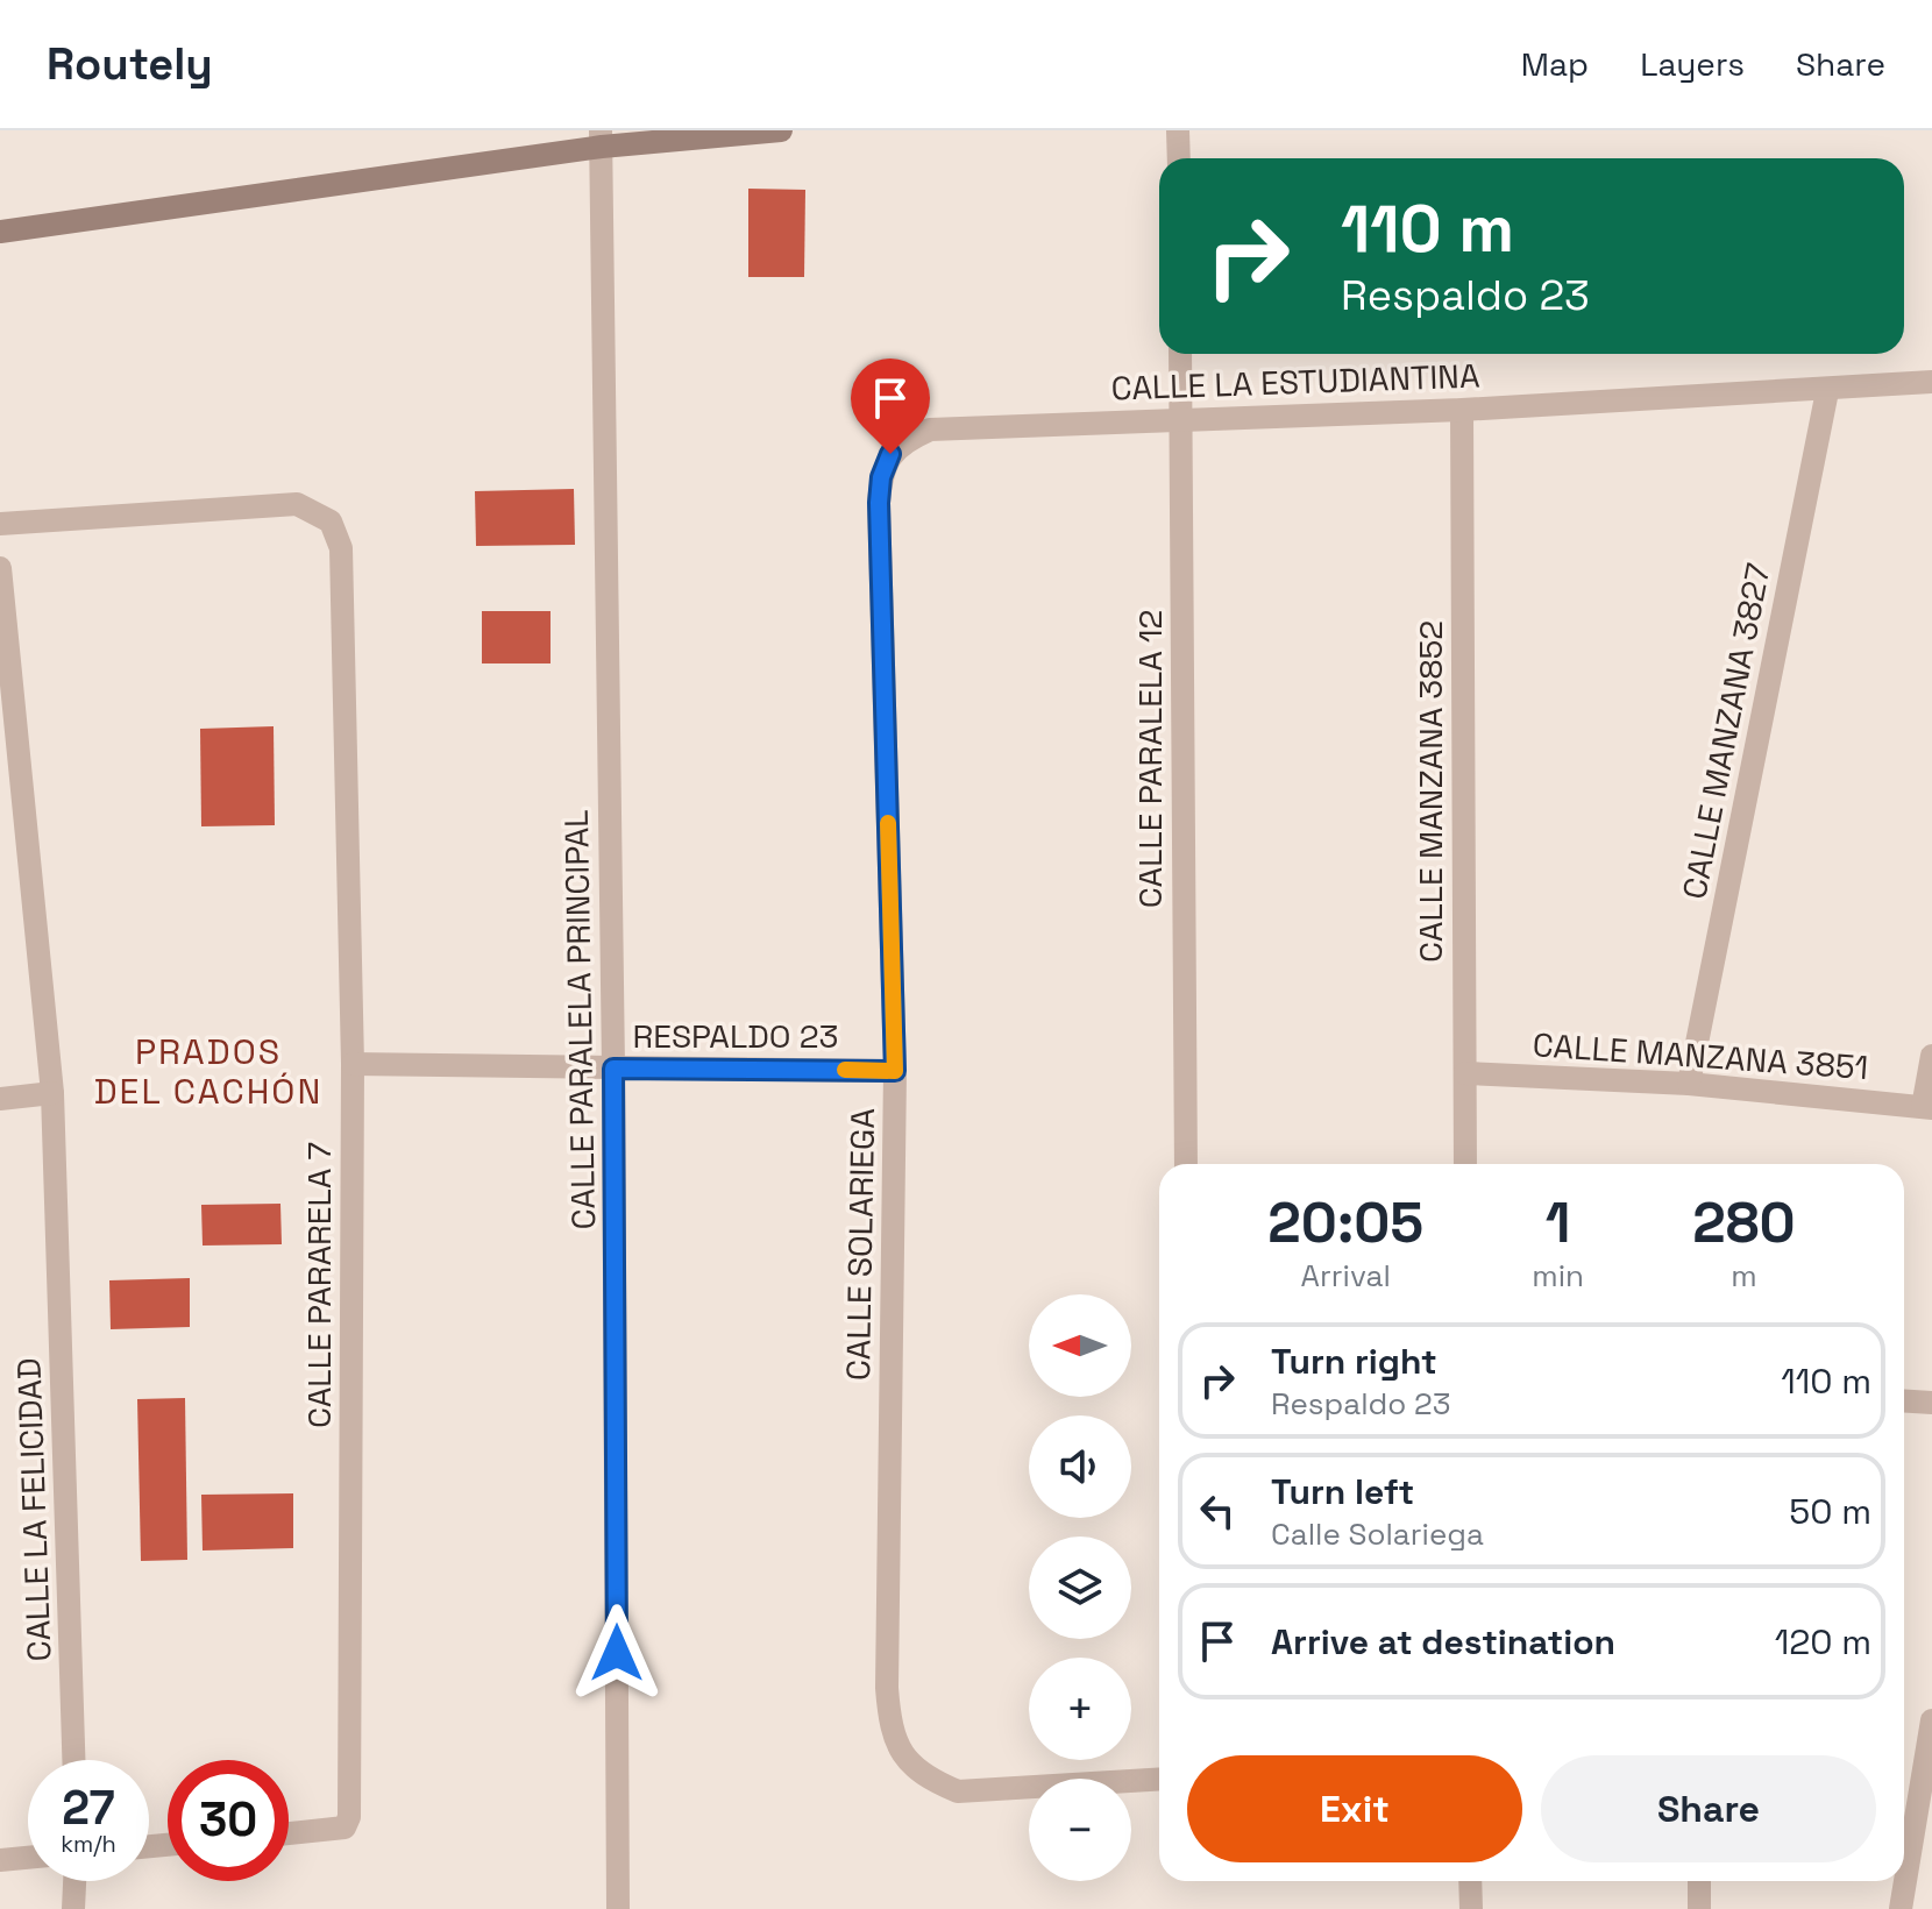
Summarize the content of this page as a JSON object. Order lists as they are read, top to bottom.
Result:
{
  "streets": {
    "street": [
      "CALLE LA ESTUDIANTINA",
      "CALLE MANZANA 3827",
      "CALLE PARALELA 12",
      "CALLE MANZANA 3852",
      "CALLE PARALELA PRINCIPAL",
      "RESPALDO 23",
      "CALLE MANZANA 3851",
      "CALLE SOLARIEGA",
      "CALLE PARARELA 7",
      "CALLE LA FELICIDAD"
    ]
  },
  "crossings": [
    ["CALLE LA ESTUDIANTINA", "CALLE MANZANA 3827"],
    ["CALLE LA ESTUDIANTINA", "CALLE PARALELA 12"],
    ["CALLE LA ESTUDIANTINA", "CALLE MANZANA 3852"],
    ["CALLE LA ESTUDIANTINA", "CALLE SOLARIEGA"],
    ["CALLE MANZANA 3827", "CALLE MANZANA 3851"],
    ["CALLE MANZANA 3852", "CALLE MANZANA 3851"],
    ["CALLE PARALELA PRINCIPAL", "RESPALDO 23"],
    ["RESPALDO 23", "CALLE SOLARIEGA"],
    ["RESPALDO 23", "CALLE PARARELA 7"]
  ],
  "districts": ["PRADOS DEL CACHÓN"],
  "north": "left",
  "page": {
    "header": "Routely",
    "nav": ["Map", "Layers", "Share"],
    "turn": ["110 m", "Respaldo 23"],
    "eta": [
      "20:05",
      "Arrival",
      "1",
      "min",
      "280",
      "m"
    ],
    "map_buttons": ["+", "−"],
    "list": [
      {
        "name": "Turn right",
        "note": "Respaldo 23",
        "value": "110 m"
      },
      {
        "name": "Turn left",
        "note": "Calle Solariega",
        "value": "50 m"
      },
      {
        "name": "Arrive at destination",
        "value": "120 m"
      }
    ],
    "buttons": ["Exit", "Share"],
    "speed": "27 km/h",
    "limit": "30"
  }
}
